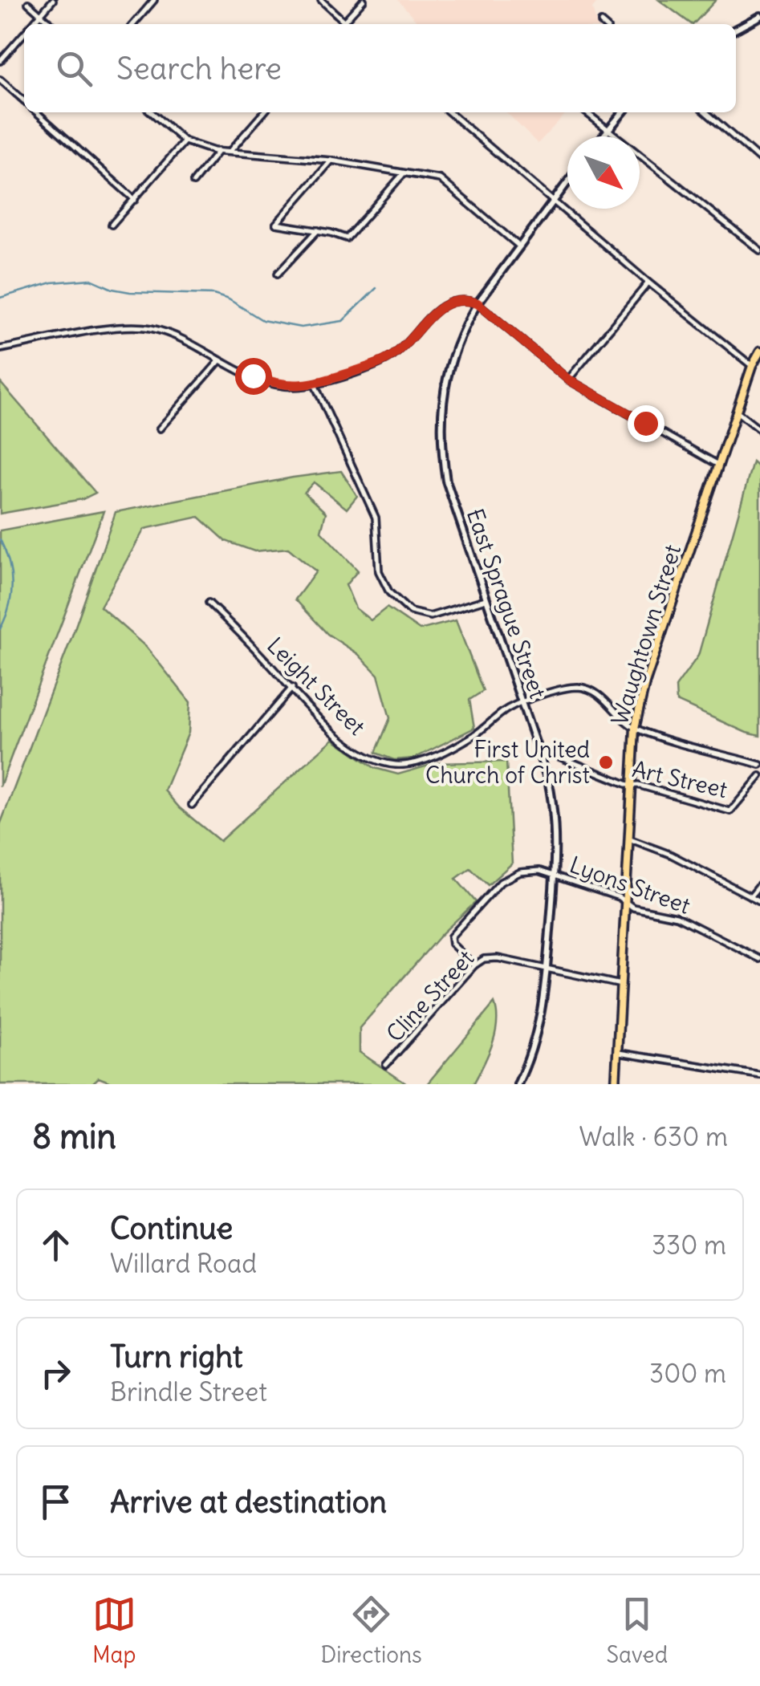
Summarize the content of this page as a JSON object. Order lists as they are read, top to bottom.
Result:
{
  "streets": {
    "main road": ["Waughtown Street"],
    "street": [
      "East Sprague Street",
      "Leight Street",
      "Art Street",
      "Lyons Street",
      "Cline Street"
    ]
  },
  "crossings": [
    ["East Sprague Street", "Leight Street"],
    ["East Sprague Street", "Art Street"],
    ["East Sprague Street", "Lyons Street"],
    ["East Sprague Street", "Cline Street"],
    ["Waughtown Street", "Leight Street"],
    ["Waughtown Street", "Art Street"],
    ["Waughtown Street", "Lyons Street"],
    ["Waughtown Street", "Cline Street"],
    ["Lyons Street", "Cline Street"]
  ],
  "places": ["First United Church of Christ"],
  "north": "bottom right",
  "page": {
    "search": "Search here",
    "heading": ["8 min", "Walk · 630 m"],
    "list": [
      ["Continue", "Willard Road", "330 m"],
      ["Turn right", "Brindle Street", "300 m"],
      "Arrive at destination"
    ],
    "nav": ["Map", "Directions", "Saved"]
  }
}
